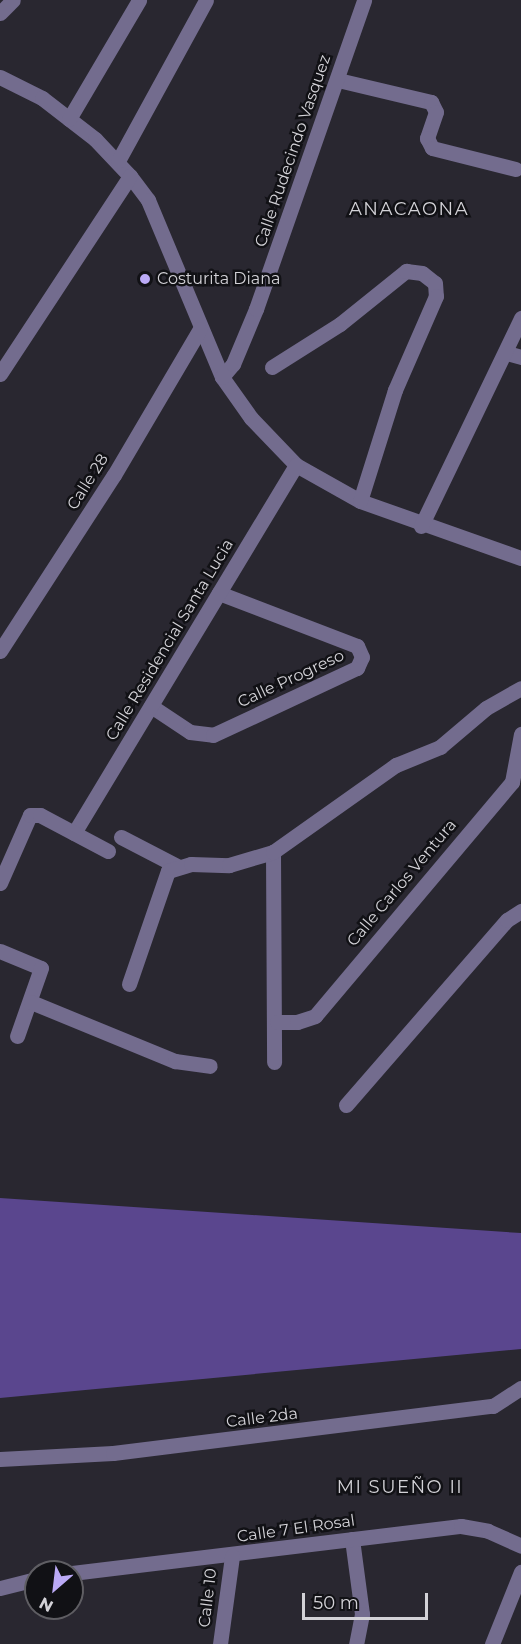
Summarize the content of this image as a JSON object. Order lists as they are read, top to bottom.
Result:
{
  "streets": {
    "street": [
      "Calle Rudecindo Vasquez",
      "Calle 28",
      "Calle Residencial Santa Lucia",
      "Calle Progreso",
      "Calle Carlos Ventura",
      "Calle 2da",
      "Calle 7 El Rosal",
      "Calle 10"
    ]
  },
  "crossings": [
    ["Calle Residencial Santa Lucia", "Calle Progreso"],
    ["Calle 7 El Rosal", "Calle 10"]
  ],
  "districts": ["ANACAONA", "MI SUEÑO II"],
  "places": ["Costurita Diana"],
  "scale_bar": "50 m",
  "north": "bottom left"
}
